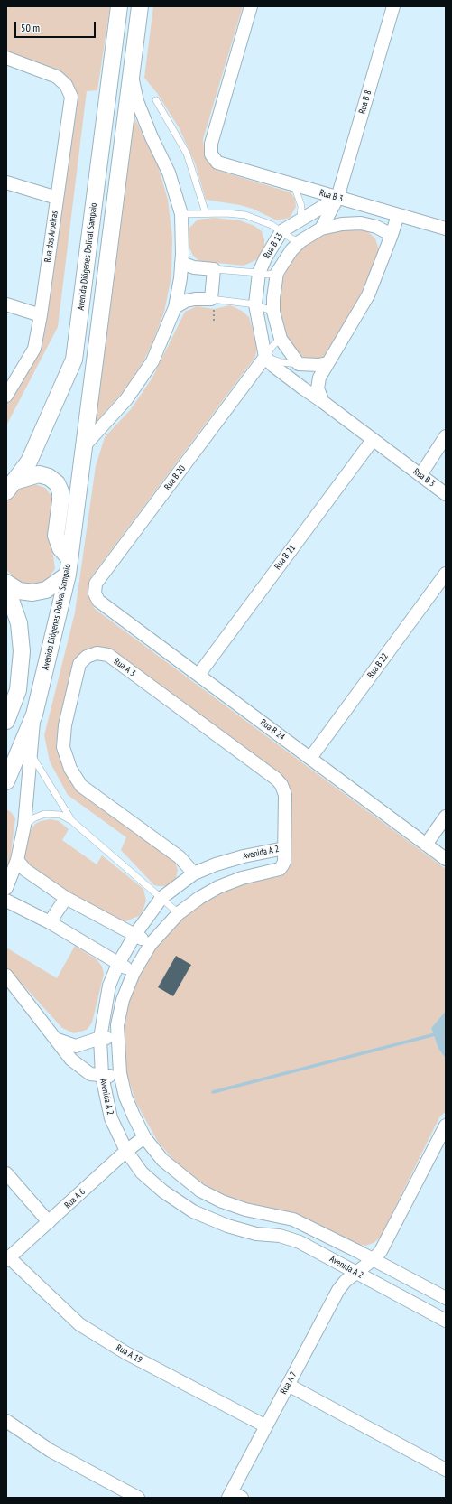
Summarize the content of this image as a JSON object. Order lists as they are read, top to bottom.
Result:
{
  "streets": {
    "street": [
      "Rua B 8",
      "Rua B 3",
      "Rua das Aroeiras",
      "Rua B 13",
      "Avenida Diógenes Dolival Sampaio",
      "Rua B 20",
      "Rua B 21",
      "Rua B 22",
      "Rua A 3",
      "Rua B 24",
      "Avenida A 2",
      "Rua A 6",
      "Rua A 19",
      "Rua A 7"
    ]
  },
  "crossings": [
    ["Rua B 8", "Rua B 3"],
    ["Rua B 8", "Rua B 13"],
    ["Rua B 3", "Rua B 13"],
    ["Rua B 3", "Rua B 20"],
    ["Rua B 3", "Rua B 21"],
    ["Rua B 13", "Rua B 20"],
    ["Rua B 20", "Rua B 24"],
    ["Rua B 21", "Rua B 24"],
    ["Rua B 22", "Rua B 24"],
    ["Rua A 3", "Avenida A 2"],
    ["Avenida A 2", "Rua A 6"],
    ["Avenida A 2", "Rua A 7"],
    ["Rua A 6", "Rua A 19"],
    ["Rua A 19", "Rua A 7"]
  ],
  "scale_bar": "50 m"
}
